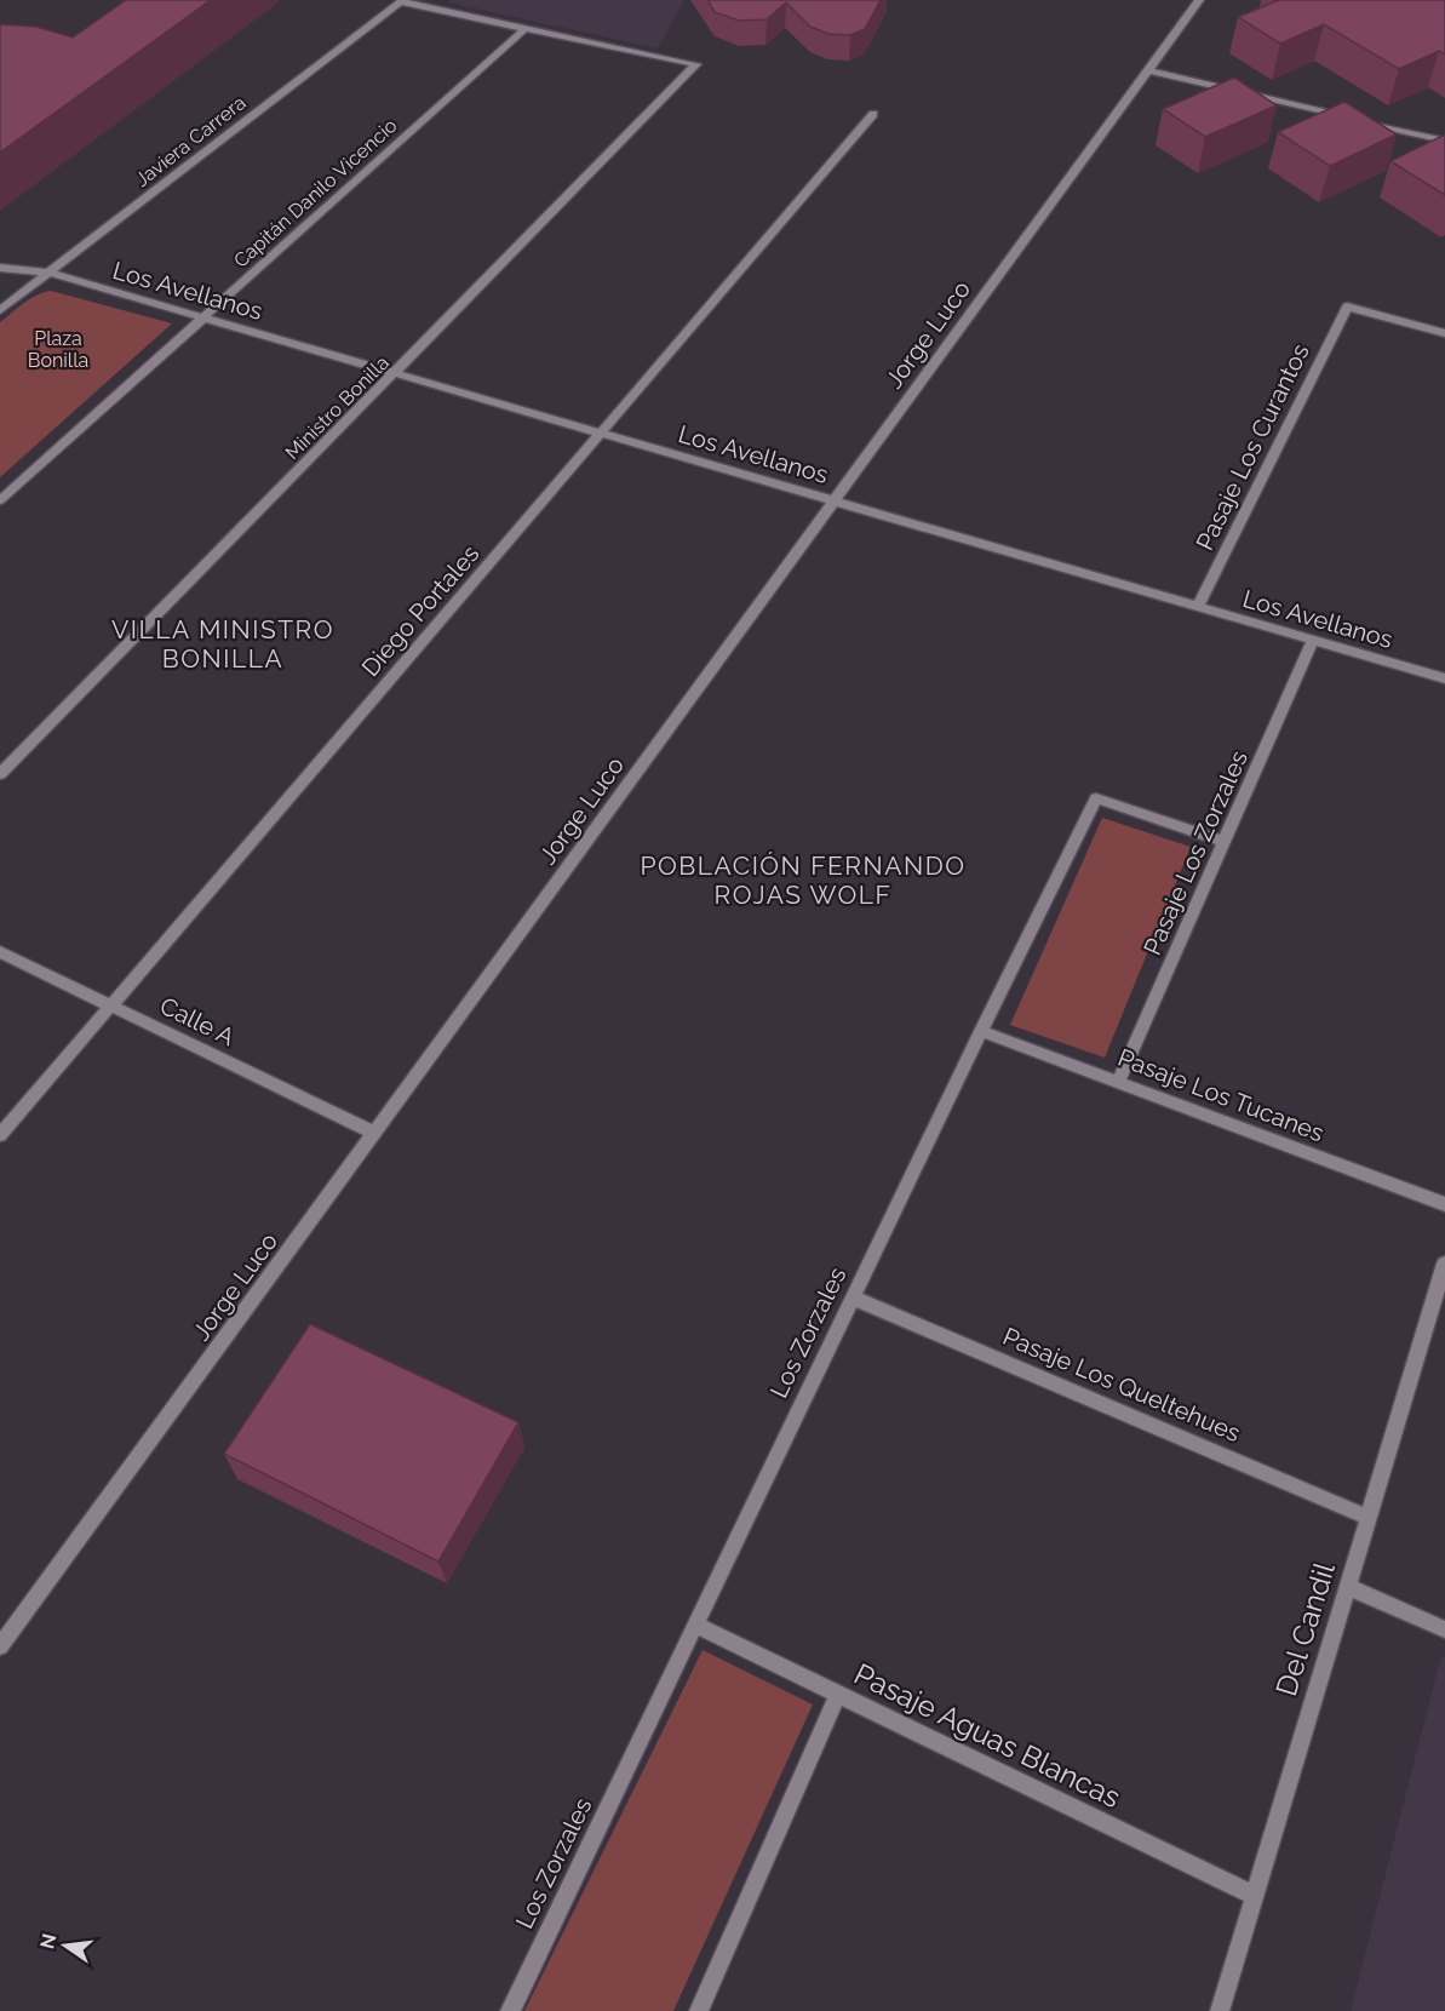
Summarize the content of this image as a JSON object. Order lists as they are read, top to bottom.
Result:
{
  "streets": {
    "street": [
      "Javiera Carrera",
      "Capitán Danilo Vicencio",
      "Los Avellanos",
      "Jorge Luco",
      "Ministro Bonilla",
      "Pasaje Los Curantos",
      "Diego Portales",
      "Pasaje Los Zorzales",
      "Calle A",
      "Pasaje Los Tucanes",
      "Los Zorzales",
      "Pasaje Los Queltehues",
      "Del Candil",
      "Pasaje Aguas Blancas"
    ]
  },
  "crossings": [
    ["Javiera Carrera", "Los Avellanos"],
    ["Capitán Danilo Vicencio", "Los Avellanos"],
    ["Capitán Danilo Vicencio", "Ministro Bonilla"],
    ["Los Avellanos", "Jorge Luco"],
    ["Los Avellanos", "Ministro Bonilla"],
    ["Los Avellanos", "Pasaje Los Curantos"],
    ["Los Avellanos", "Diego Portales"],
    ["Los Avellanos", "Pasaje Los Zorzales"],
    ["Jorge Luco", "Calle A"],
    ["Diego Portales", "Calle A"],
    ["Pasaje Los Zorzales", "Pasaje Los Tucanes"],
    ["Pasaje Los Zorzales", "Los Zorzales"],
    ["Pasaje Los Tucanes", "Los Zorzales"],
    ["Los Zorzales", "Pasaje Los Queltehues"],
    ["Los Zorzales", "Pasaje Aguas Blancas"],
    ["Pasaje Los Queltehues", "Del Candil"],
    ["Del Candil", "Pasaje Aguas Blancas"]
  ],
  "districts": ["VILLA MINISTRO BONILLA", "POBLACIÓN FERNANDO ROJAS WOLF"],
  "parks": ["Plaza Bonilla"],
  "north": "left"
}
